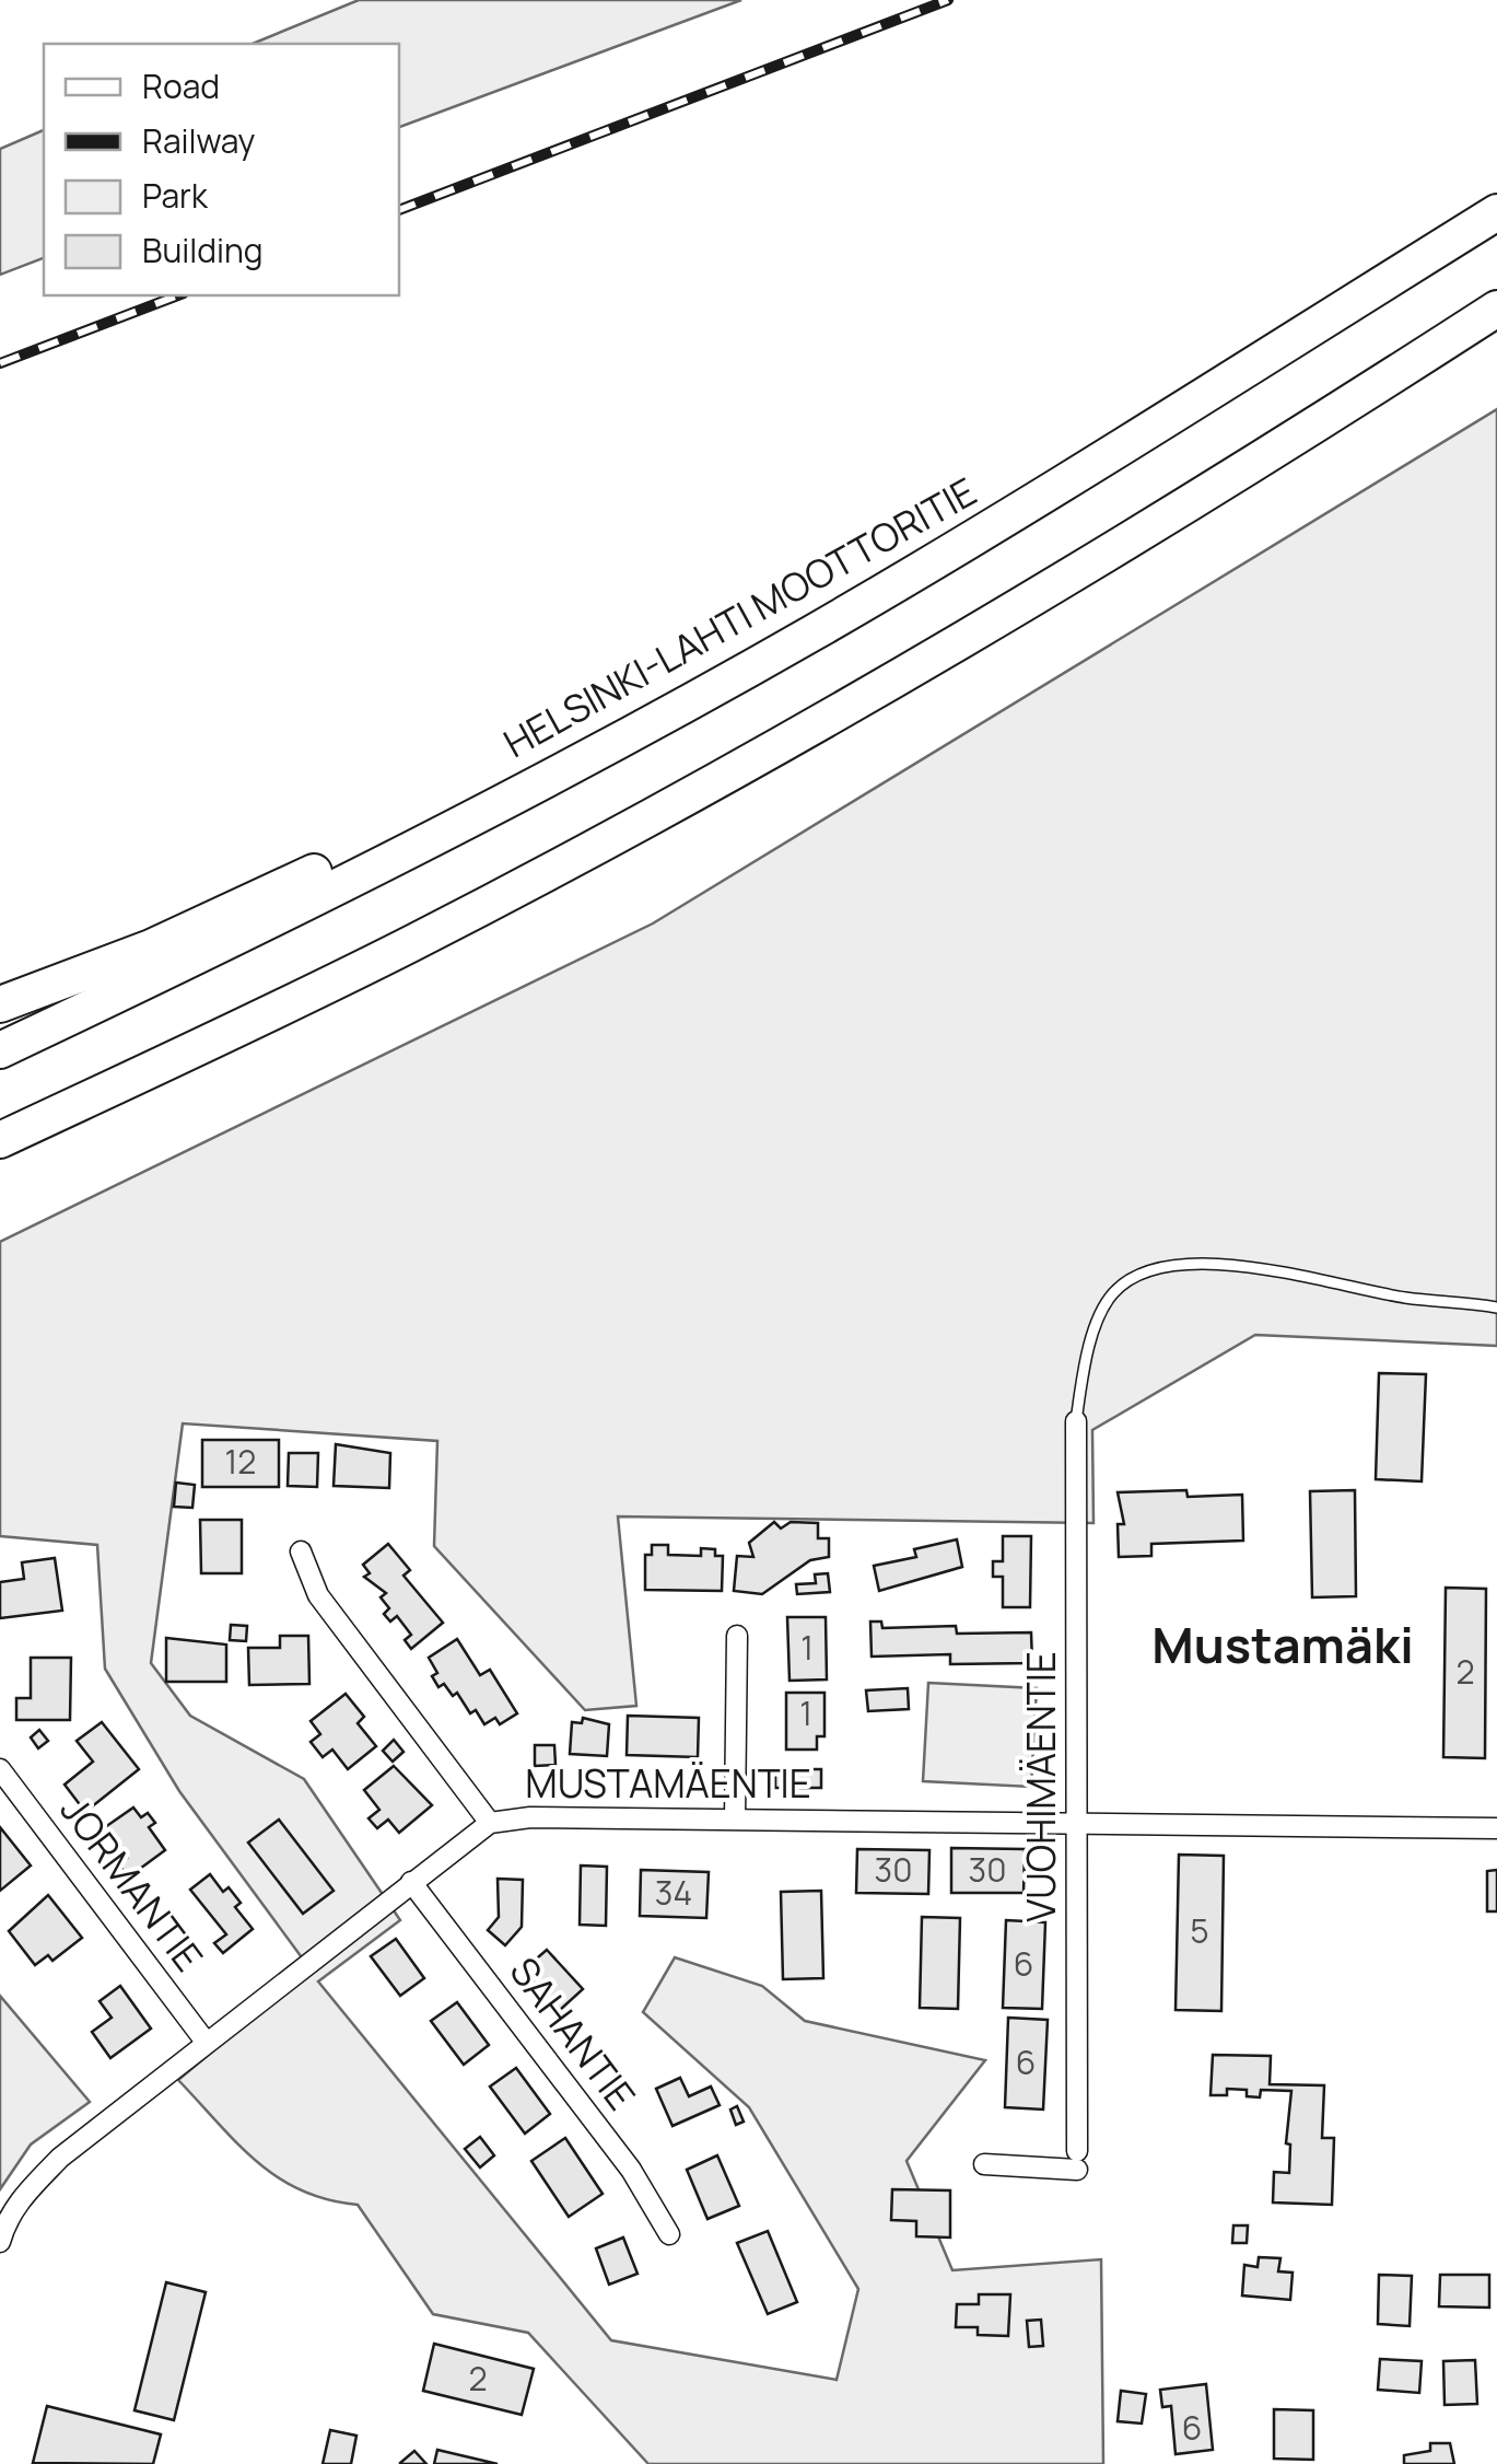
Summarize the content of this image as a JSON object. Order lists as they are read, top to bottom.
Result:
{
  "streets": {
    "highway": ["HELSINKI-LAHTI MOOTTORITIE"],
    "street": [
      "MUSTAMÄENTIE",
      "VUOHIMÄENTIE",
      "JORMANTIE",
      "SAHANTIE"
    ]
  },
  "crossings": [
    ["MUSTAMÄENTIE", "VUOHIMÄENTIE"],
    ["MUSTAMÄENTIE", "JORMANTIE"],
    ["MUSTAMÄENTIE", "SAHANTIE"]
  ],
  "districts": ["Mustamäki"],
  "house_numbers": [
    "12",
    "1",
    "2",
    "1",
    "30",
    "30",
    "34",
    "5",
    "6",
    "6",
    "2",
    "6"
  ],
  "legend": [
    "Road",
    "Railway",
    "Park",
    "Building"
  ]
}
